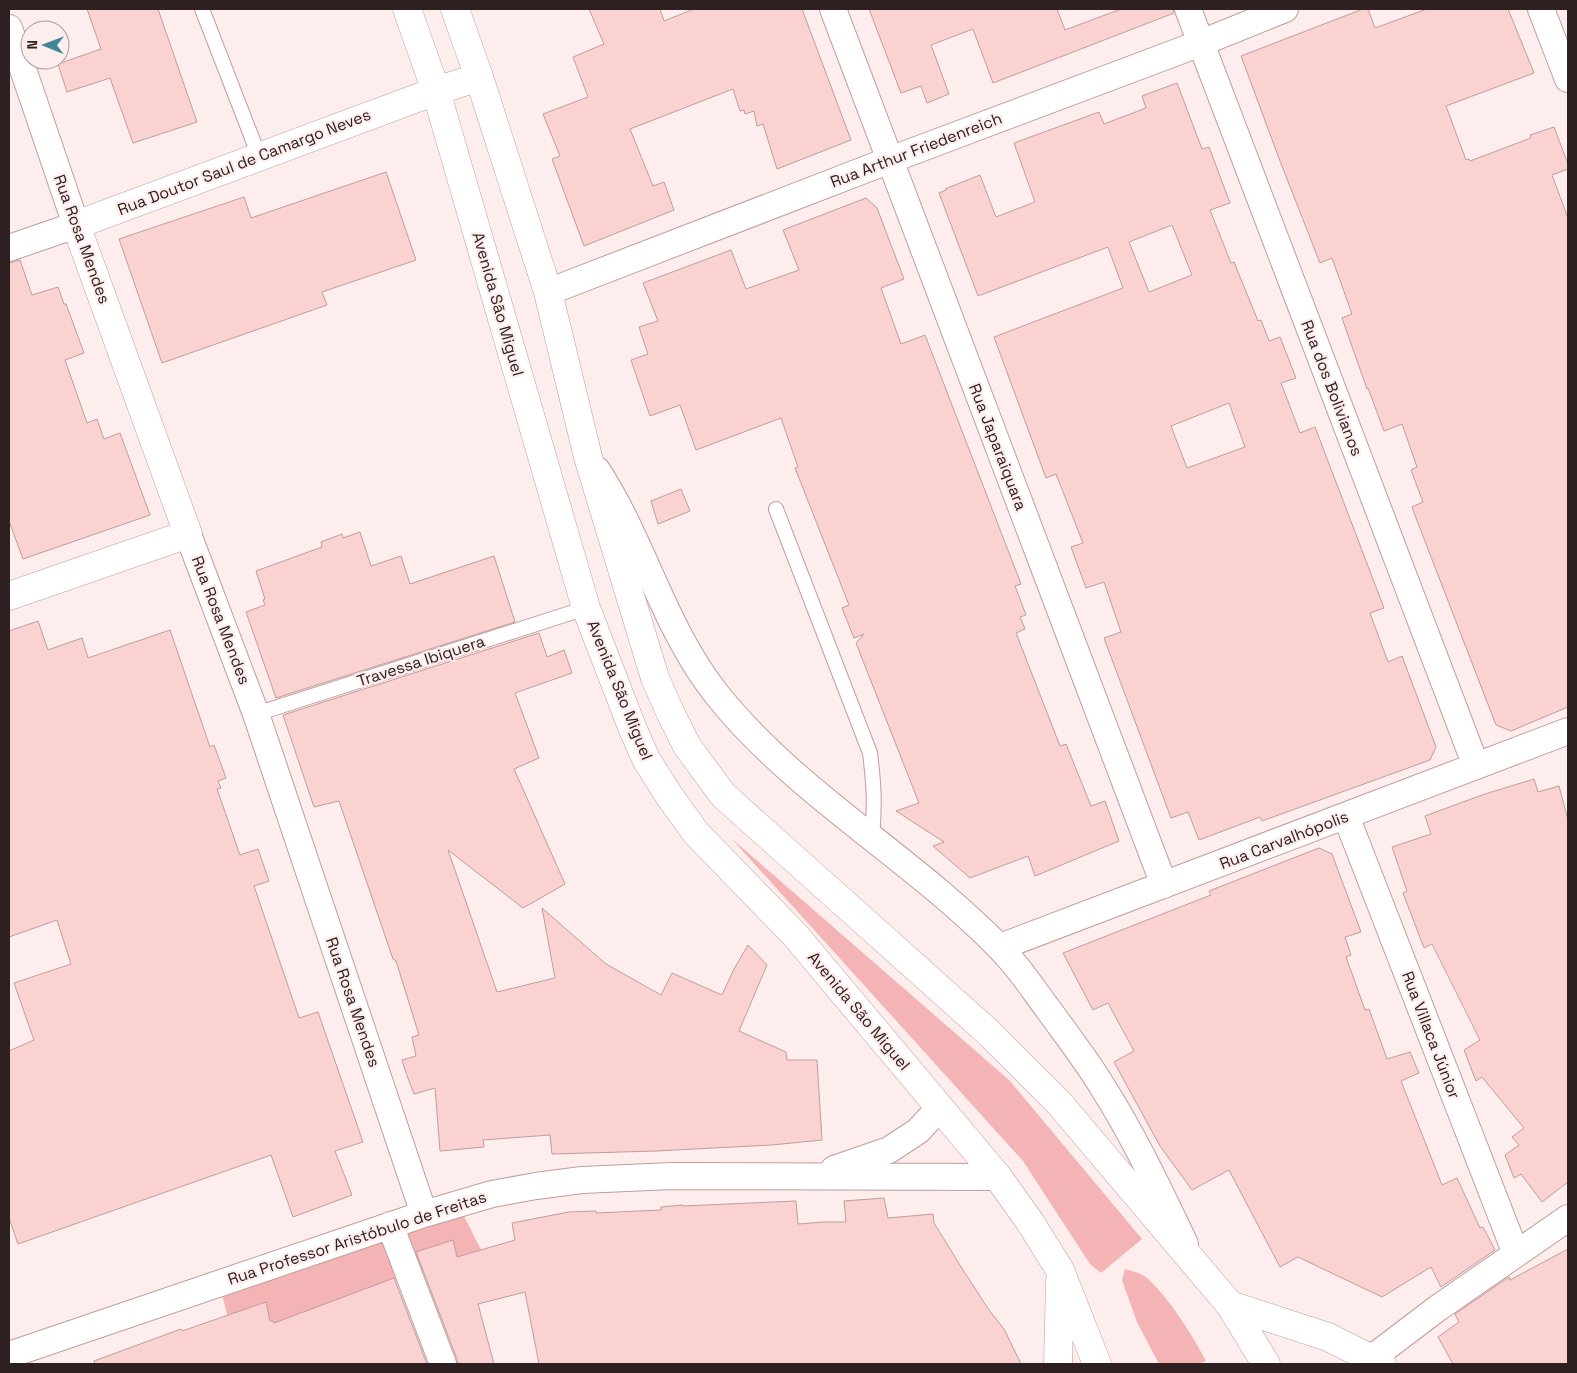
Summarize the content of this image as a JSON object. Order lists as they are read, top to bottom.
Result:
{
  "streets": {
    "main road": ["Rua Doutor Saul de Camargo Neves", "Rua Rosa Mendes", "Avenida São Miguel"],
    "street": [
      "Rua Arthur Friedenreich",
      "Rua dos Bolivianos",
      "Rua Japaraiquara",
      "Rua Carvalhópolis",
      "Rua Villaca Júnior",
      "Rua Professor Aristóbulo de Freitas"
    ],
    "lane": ["Travessa Ibiquera"]
  },
  "crossings": [
    ["Rua Arthur Friedenreich", "Rua dos Bolivianos"],
    ["Rua Arthur Friedenreich", "Rua Japaraiquara"],
    ["Rua Doutor Saul de Camargo Neves", "Rua Rosa Mendes"],
    ["Rua Doutor Saul de Camargo Neves", "Avenida São Miguel"],
    ["Rua Rosa Mendes", "Travessa Ibiquera"],
    ["Rua Rosa Mendes", "Rua Professor Aristóbulo de Freitas"],
    ["Avenida São Miguel", "Travessa Ibiquera"],
    ["Avenida São Miguel", "Rua Professor Aristóbulo de Freitas"],
    ["Rua dos Bolivianos", "Rua Carvalhópolis"],
    ["Rua Japaraiquara", "Rua Carvalhópolis"],
    ["Rua Carvalhópolis", "Rua Villaca Júnior"]
  ],
  "north": "left"
}
